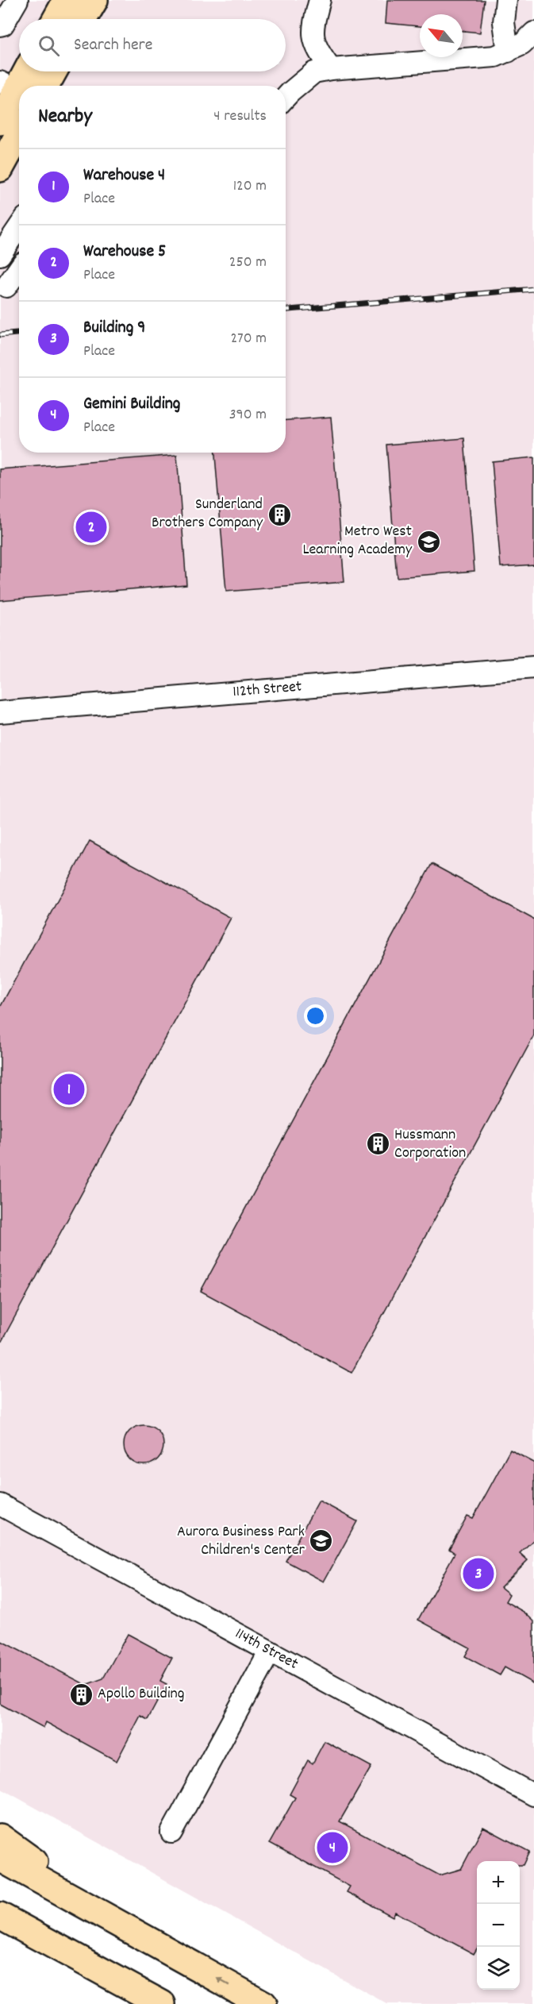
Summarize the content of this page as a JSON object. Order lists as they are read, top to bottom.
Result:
{
  "streets": {
    "street": ["112th Street", "114th Street"]
  },
  "places": {
    "building": ["Sunderland Brothers Company", "Hussmann Corporation", "Apollo Building"],
    "school or university": ["Metro West Learning Academy", "Aurora Business Park Children's Center"]
  },
  "north": "top left",
  "page": {
    "search": "Search here",
    "heading": ["Nearby", "4 results"],
    "list": [
      {
        "mark": "1",
        "name": "Warehouse 4",
        "note": "Place",
        "value": "120 m"
      },
      {
        "mark": "2",
        "name": "Warehouse 5",
        "note": "Place",
        "value": "250 m"
      },
      {
        "mark": "3",
        "name": "Building 9",
        "note": "Place",
        "value": "270 m"
      },
      {
        "mark": "4",
        "name": "Gemini Building",
        "note": "Place",
        "value": "390 m"
      }
    ],
    "pins": [
      "2",
      "1",
      "3",
      "4"
    ],
    "map_buttons": ["+", "−"]
  }
}
